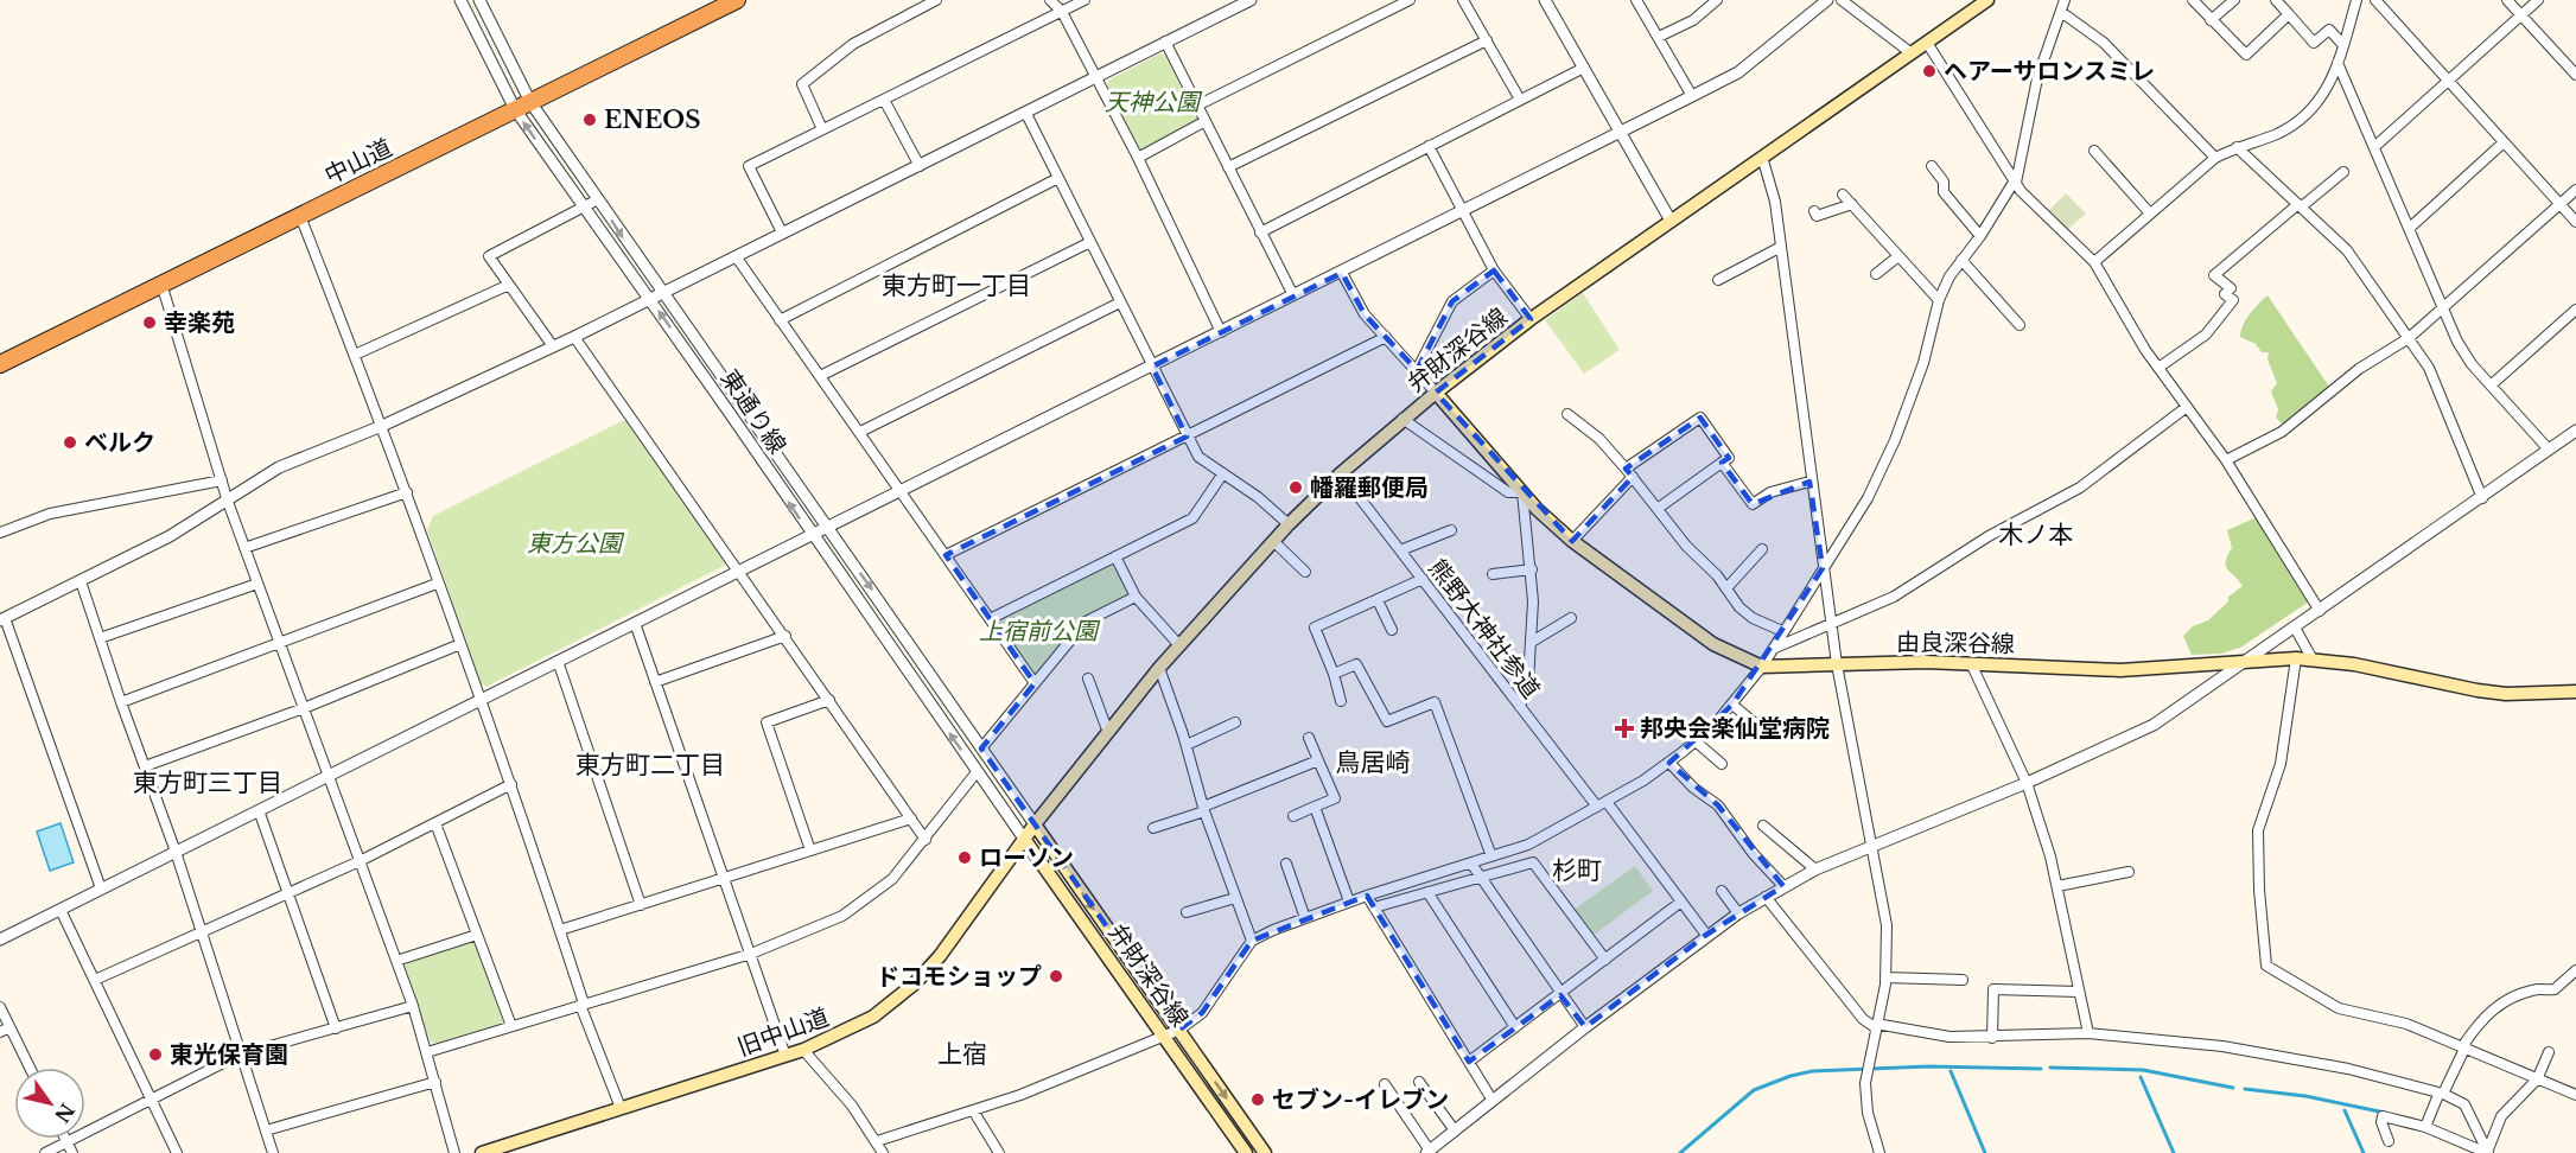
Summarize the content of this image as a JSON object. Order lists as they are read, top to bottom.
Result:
{
  "streets": {
    "highway": ["中山道"],
    "main road": ["弁財深谷線", "由良深谷線", "旧中山道"],
    "street": ["東通り線", "熊野大神社参道"]
  },
  "crossings": [
    ["中山道", "東通り線"],
    ["弁財深谷線", "東通り線"],
    ["弁財深谷線", "熊野大神社参道"],
    ["弁財深谷線", "由良深谷線"],
    ["弁財深谷線", "旧中山道"],
    ["東通り線", "旧中山道"]
  ],
  "districts": [
    "東方町一丁目",
    "木ノ本",
    "鳥居崎",
    "東方町二丁目",
    "東方町三丁目",
    "杉町",
    "上宿"
  ],
  "parks": ["天神公園", "東方公園", "上宿前公園"],
  "places": {
    "other": [
      "ヘアーサロンスミレ",
      "ENEOS",
      "幸楽苑",
      "ベルク",
      "幡羅郵便局",
      "ローソン",
      "ドコモショップ",
      "東光保育園",
      "セブン-イレブン"
    ],
    "health": ["邦央会楽仙堂病院"]
  },
  "north": "bottom right"
}
